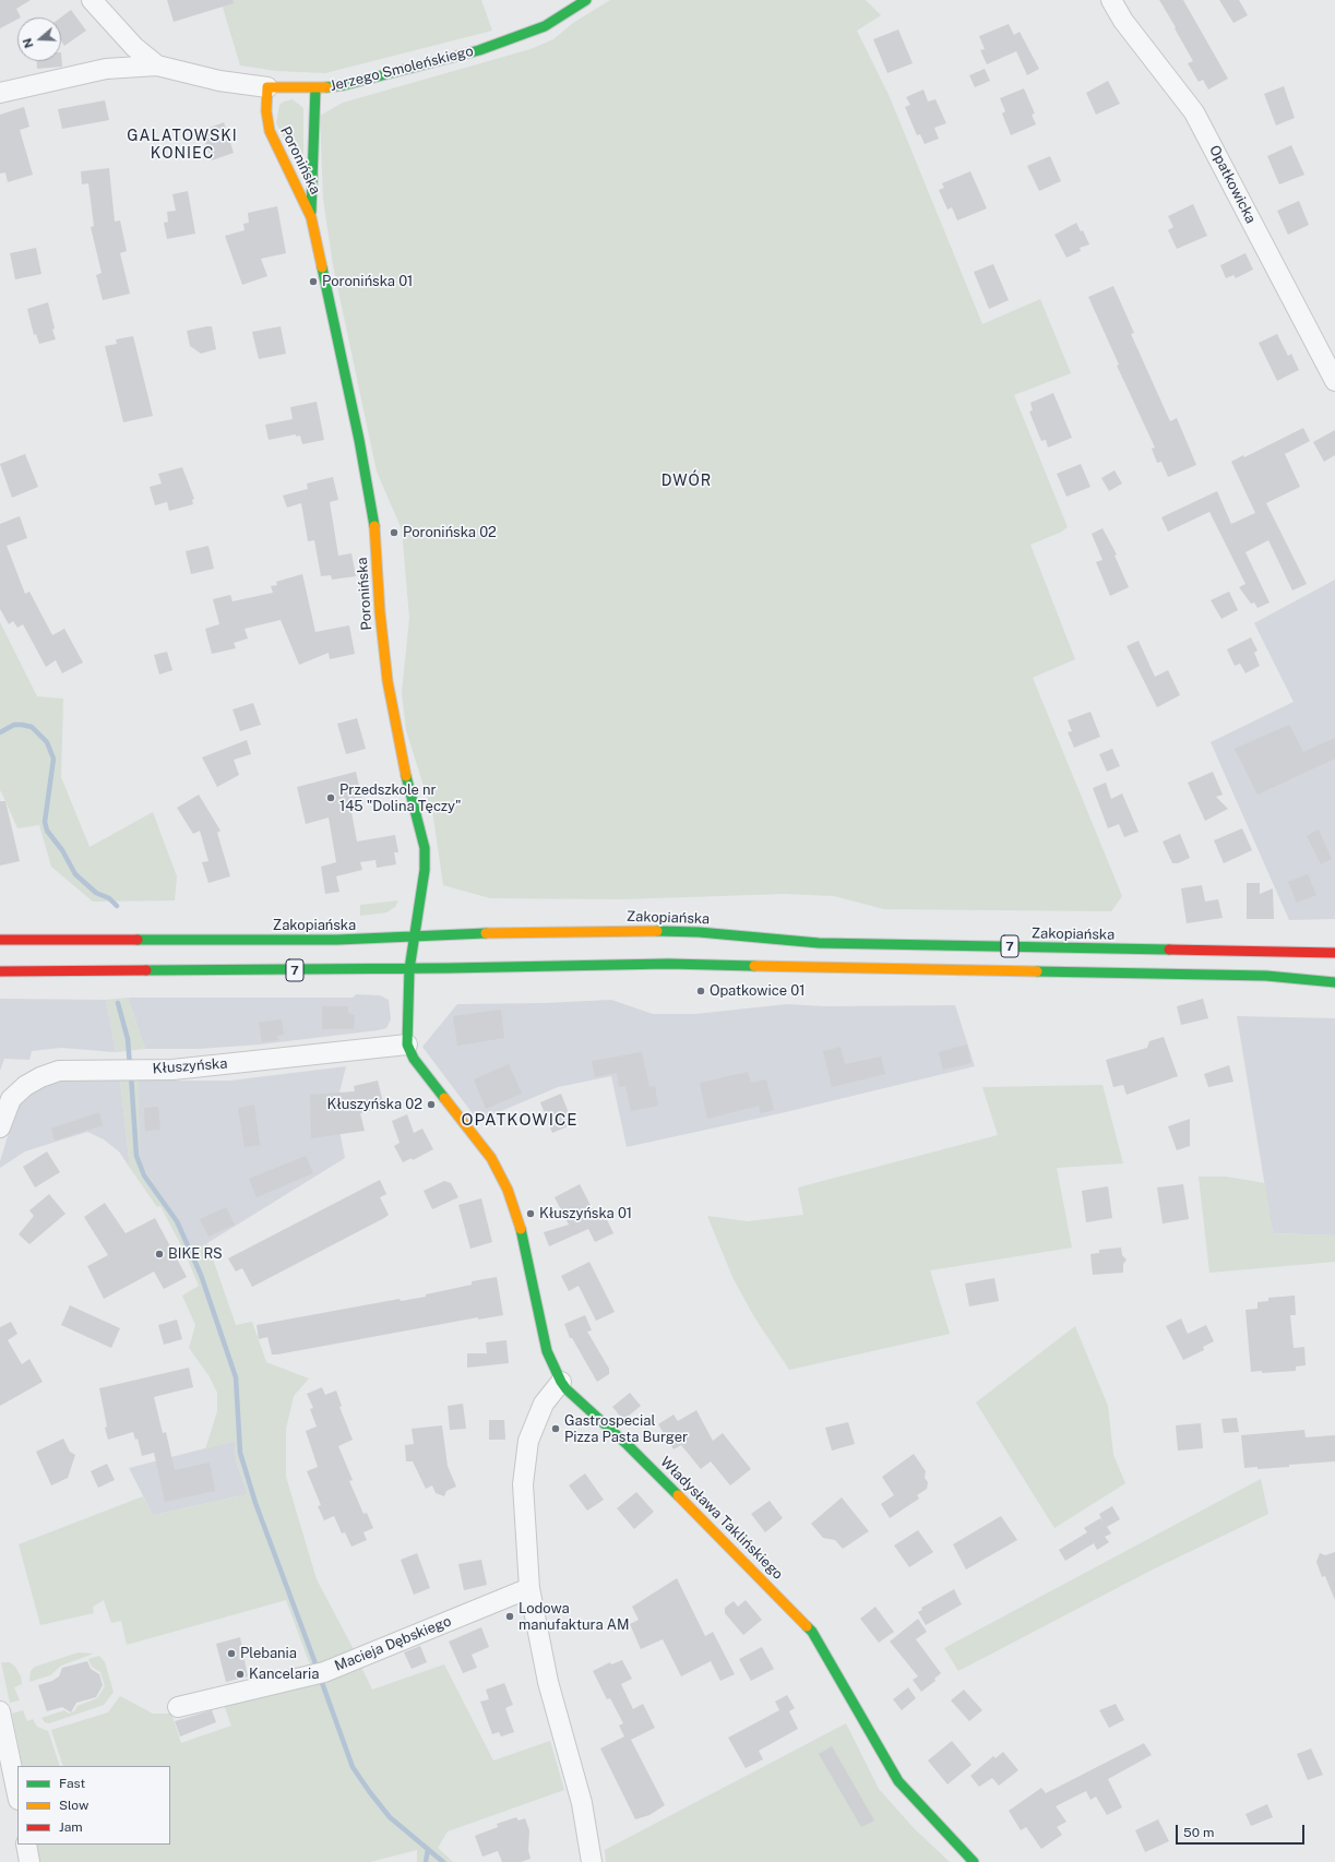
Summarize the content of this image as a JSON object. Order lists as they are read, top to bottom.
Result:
{
  "streets": {
    "main road": [
      "Jerzego Smoleńskiego",
      "Poronińska",
      "Zakopiańska",
      "7",
      "Władysława Taklińskiego"
    ],
    "street": ["Opatkowicka", "Kłuszyńska", "Macieja Dębskiego"]
  },
  "crossings": [
    ["Jerzego Smoleńskiego", "Poronińska"],
    ["Poronińska", "Zakopiańska"],
    ["Poronińska", "7"],
    ["Poronińska", "Władysława Taklińskiego"],
    ["7", "Władysława Taklińskiego"],
    ["Kłuszyńska", "Władysława Taklińskiego"]
  ],
  "districts": ["GALATOWSKI KONIEC", "DWÓR", "OPATKOWICE"],
  "places": [
    "Poronińska 01",
    "Poronińska 02",
    "Przedszkole nr 145 \"Dolina Tęczy\"",
    "Opatkowice 01",
    "Kłuszyńska 02",
    "Kłuszyńska 01",
    "BIKE RS",
    "Gastrospecial Pizza Pasta Burger",
    "Lodowa manufaktura AM",
    "Plebania",
    "Kancelaria"
  ],
  "legend": ["Fast", "Slow", "Jam"],
  "scale_bar": "50 m",
  "north": "left"
}
